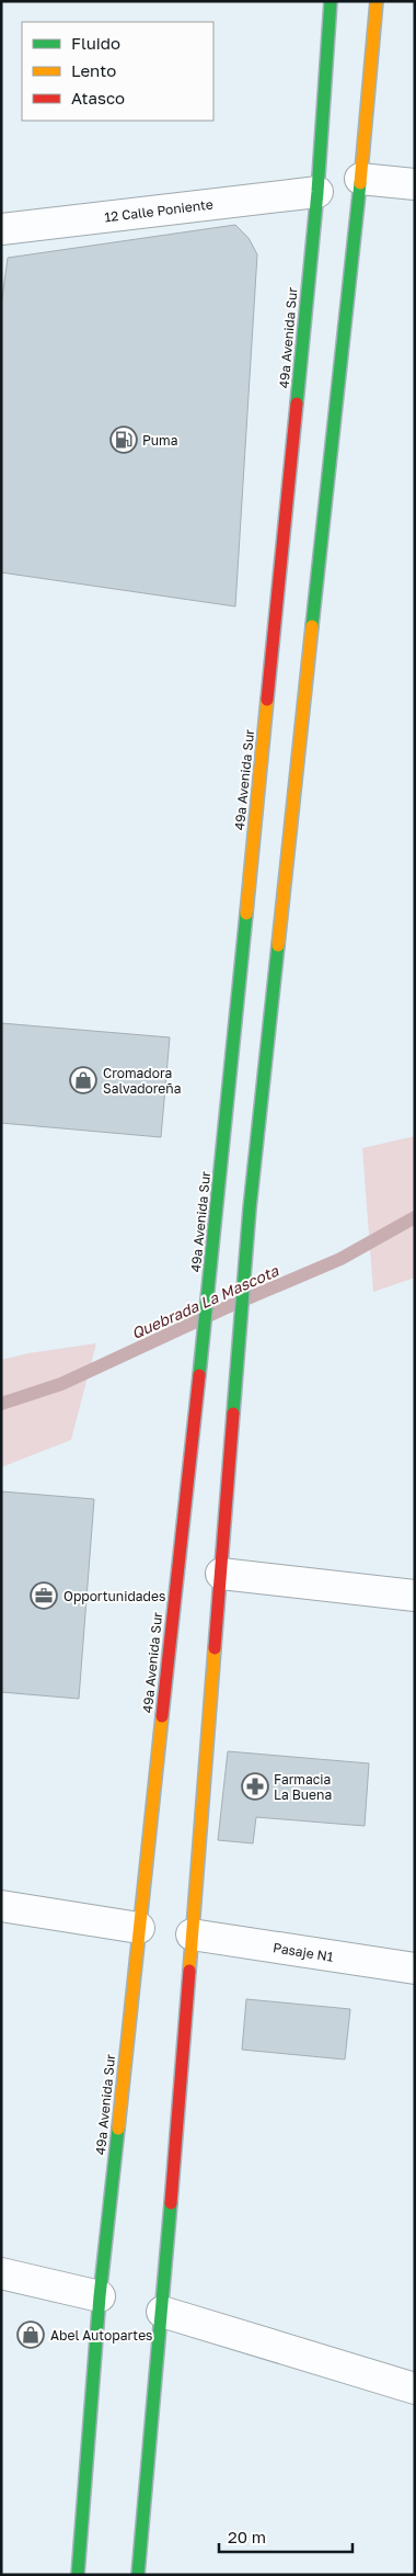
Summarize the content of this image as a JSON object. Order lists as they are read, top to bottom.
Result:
{
  "streets": {
    "main road": ["49a Avenida Sur"],
    "street": ["12 Calle Poniente", "Pasaje N1"]
  },
  "crossings": [
    ["12 Calle Poniente", "49a Avenida Sur"]
  ],
  "water": ["Quebrada La Mascota"],
  "places": {
    "fuel station": ["Puma"],
    "shop": ["Cromadora Salvadoreña", "Abel Autopartes"],
    "office": ["Opportunidades"],
    "pharmacy": ["Farmacia La Buena"]
  },
  "legend": ["Fluido", "Lento", "Atasco"],
  "scale_bar": "20 m"
}
